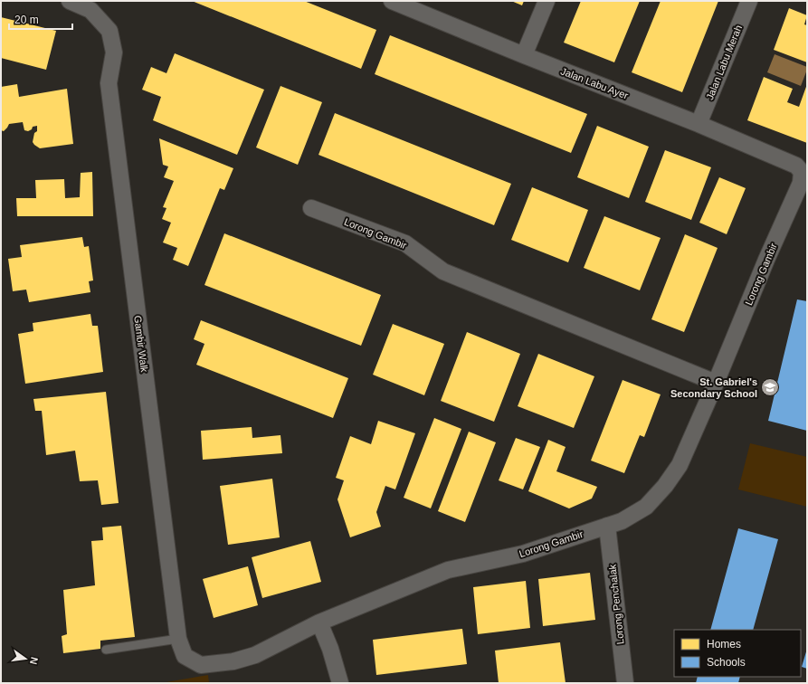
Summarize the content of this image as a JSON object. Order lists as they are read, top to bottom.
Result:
{
  "streets": {
    "street": [
      "Jalan Labu Merah",
      "Jalan Labu Ayer",
      "Lorong Gambir",
      "Gambir Walk",
      "Lorong Penchalak"
    ]
  },
  "crossings": [
    ["Jalan Labu Merah", "Jalan Labu Ayer"],
    ["Jalan Labu Ayer", "Lorong Gambir"],
    ["Lorong Gambir", "Gambir Walk"],
    ["Lorong Gambir", "Lorong Penchalak"]
  ],
  "places": {
    "school or university": ["St. Gabriel's Secondary School"]
  },
  "legend": ["Homes", "Schools"],
  "scale_bar": "20 m",
  "north": "right"
}
